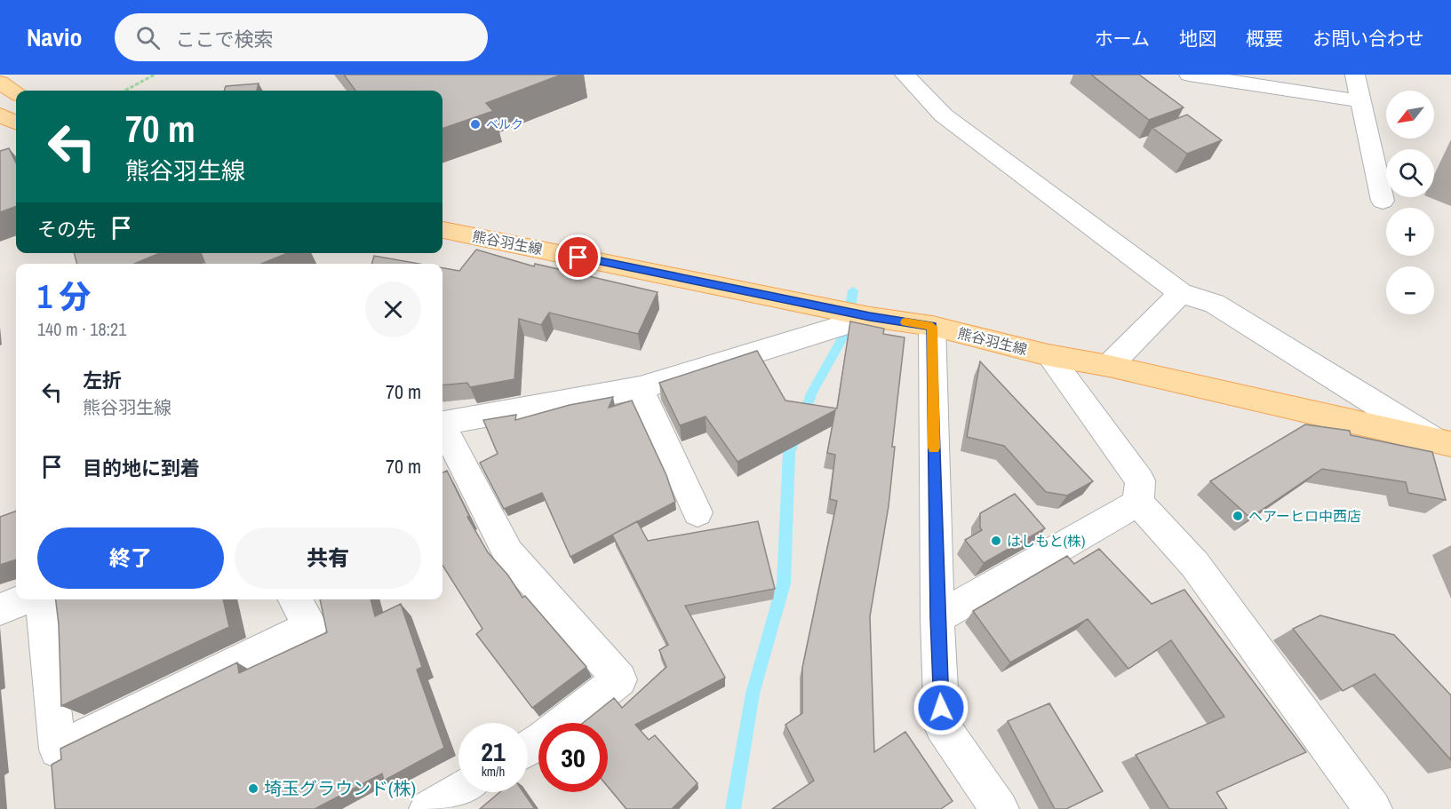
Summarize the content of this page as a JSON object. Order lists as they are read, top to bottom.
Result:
{
  "streets": {
    "main road": ["熊谷羽生線"]
  },
  "places": [
    "ベルク",
    "ヘアーヒロ中西店",
    "はしもと(株)",
    "埼玉グラウンド(株)"
  ],
  "north": "bottom left",
  "page": {
    "header": "Navio",
    "search": "ここで検索",
    "nav": [
      "ホーム",
      "地図",
      "概要",
      "お問い合わせ"
    ],
    "map_buttons": ["+", "−"],
    "turn": ["70 m", "熊谷羽生線"],
    "then": "その先",
    "heading": ["1 分", "140 m · 18:21"],
    "list": [
      {
        "name": "左折",
        "note": "熊谷羽生線",
        "value": "70 m"
      },
      {
        "name": "目的地に到着",
        "value": "70 m"
      }
    ],
    "buttons": ["終了", "共有"],
    "speed": "21 km/h",
    "limit": "30"
  }
}
